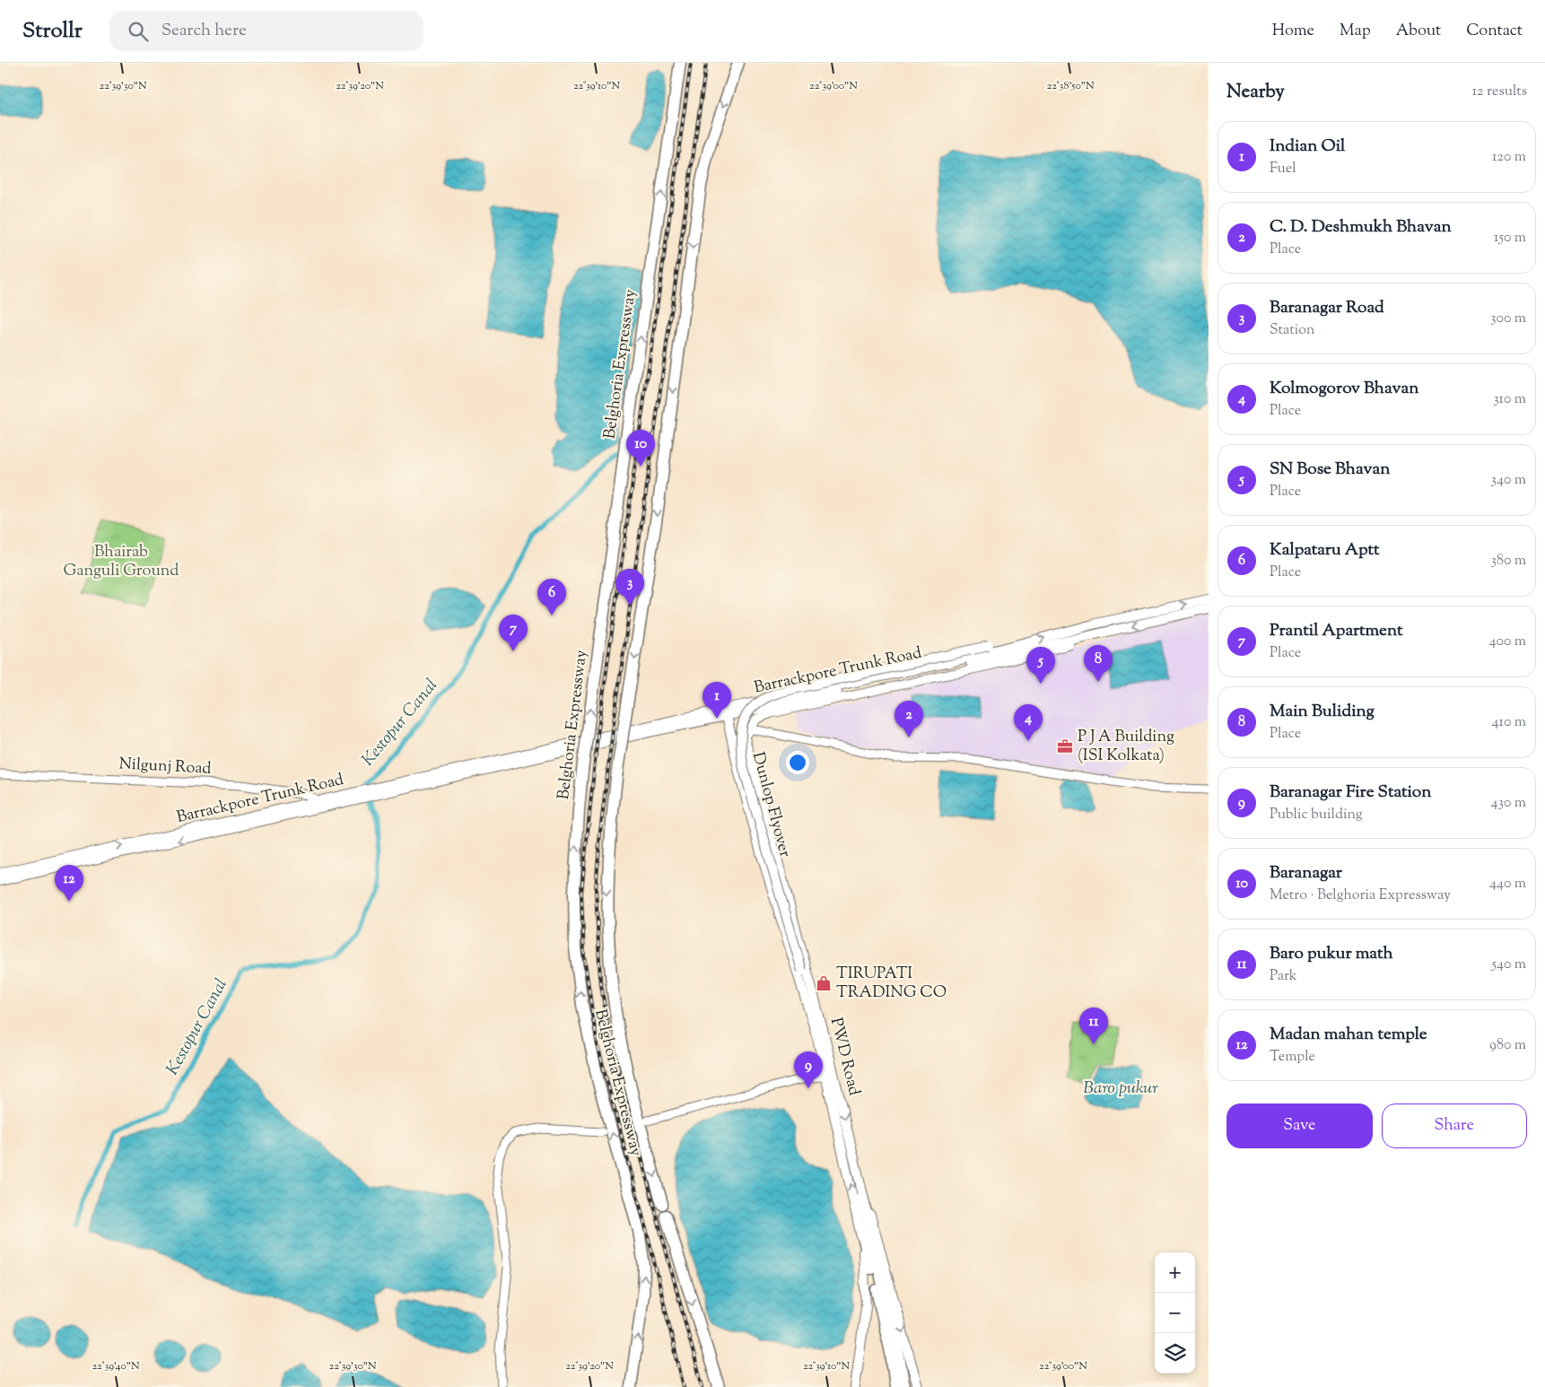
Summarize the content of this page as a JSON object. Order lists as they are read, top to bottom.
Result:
{
  "streets": {
    "highway": ["Belghoria Expressway"],
    "main road": ["Barrackpore Trunk Road", "Dunlop Flyover", "PWD Road"],
    "street": ["Nilgunj Road"]
  },
  "crossings": [
    ["Barrackpore Trunk Road", "Nilgunj Road"],
    ["Barrackpore Trunk Road", "Dunlop Flyover"],
    ["Barrackpore Trunk Road", "PWD Road"],
    ["Dunlop Flyover", "PWD Road"]
  ],
  "water": ["Kestopur Canal", "Baro pukur"],
  "parks": ["Bhairab Ganguli Ground"],
  "places": {
    "office": ["P J A Building (ISI Kolkata)"],
    "shop": ["TIRUPATI TRADING CO"]
  },
  "page": {
    "header": "Strollr",
    "search": "Search here",
    "nav": [
      "Home",
      "Map",
      "About",
      "Contact"
    ],
    "heading": ["Nearby", "12 results"],
    "list": [
      {
        "mark": "1",
        "name": "Indian Oil",
        "note": "Fuel",
        "value": "120 m"
      },
      {
        "mark": "2",
        "name": "C. D. Deshmukh Bhavan",
        "note": "Place",
        "value": "150 m"
      },
      {
        "mark": "3",
        "name": "Baranagar Road",
        "note": "Station",
        "value": "300 m"
      },
      {
        "mark": "4",
        "name": "Kolmogorov Bhavan",
        "note": "Place",
        "value": "310 m"
      },
      {
        "mark": "5",
        "name": "SN Bose Bhavan",
        "note": "Place",
        "value": "340 m"
      },
      {
        "mark": "6",
        "name": "Kalpataru Aptt",
        "note": "Place",
        "value": "380 m"
      },
      {
        "mark": "7",
        "name": "Prantil Apartment",
        "note": "Place",
        "value": "400 m"
      },
      {
        "mark": "8",
        "name": "Main Buliding",
        "note": "Place",
        "value": "410 m"
      },
      {
        "mark": "9",
        "name": "Baranagar Fire Station",
        "note": "Public building",
        "value": "430 m"
      },
      {
        "mark": "10",
        "name": "Baranagar",
        "note": "Metro · Belghoria Expressway",
        "value": "440 m"
      },
      {
        "mark": "11",
        "name": "Baro pukur math",
        "note": "Park",
        "value": "540 m"
      },
      {
        "mark": "12",
        "name": "Madan mahan temple",
        "note": "Temple",
        "value": "980 m"
      }
    ],
    "pins": [
      "10",
      "3",
      "6",
      "7",
      "8",
      "5",
      "1",
      "2",
      "4",
      "12",
      "11",
      "9"
    ],
    "buttons": ["Save", "Share"],
    "map_buttons": ["+", "−"]
  },
  "coordinates": [
    "22°38'50\"N",
    "22°39'30\"N",
    "22°39'20\"N",
    "22°39'10\"N",
    "22°39'00\"N",
    "22°39'40\"N"
  ]
}
